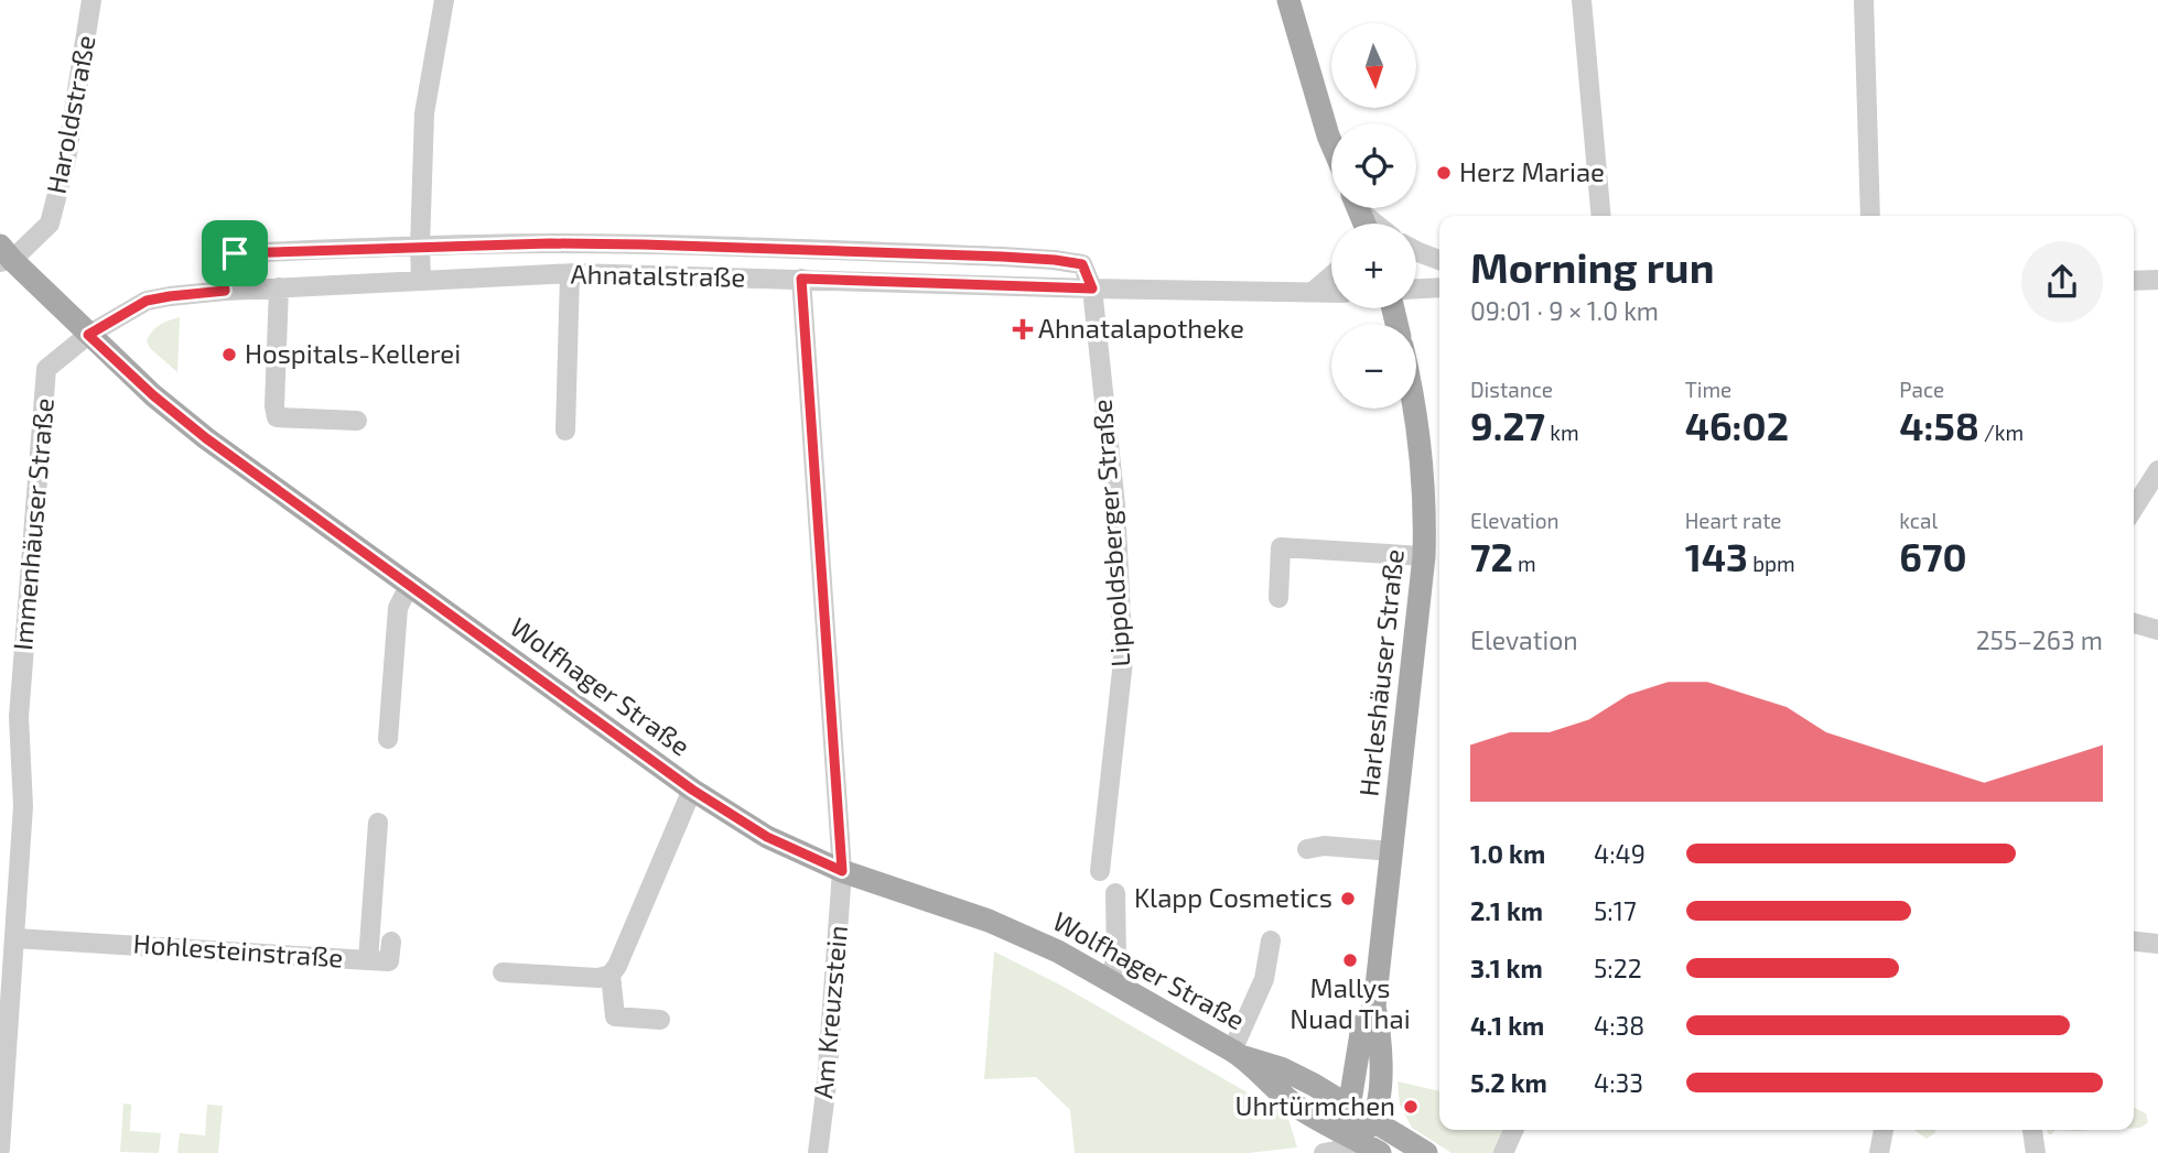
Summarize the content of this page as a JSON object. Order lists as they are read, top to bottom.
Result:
{
  "streets": {
    "main road": ["Harleshäuser Straße", "Wolfhager Straße"],
    "street": [
      "Haroldstraße",
      "Ahnatalstraße",
      "Immenhäuser Straße",
      "Lippoldsberger Straße",
      "Hohlesteinstraße",
      "Am Kreuzstein"
    ]
  },
  "crossings": [
    ["Haroldstraße", "Wolfhager Straße"],
    ["Ahnatalstraße", "Immenhäuser Straße"],
    ["Ahnatalstraße", "Lippoldsberger Straße"],
    ["Ahnatalstraße", "Wolfhager Straße"],
    ["Ahnatalstraße", "Am Kreuzstein"],
    ["Immenhäuser Straße", "Wolfhager Straße"],
    ["Immenhäuser Straße", "Hohlesteinstraße"],
    ["Harleshäuser Straße", "Wolfhager Straße"],
    ["Wolfhager Straße", "Am Kreuzstein"]
  ],
  "places": {
    "other": [
      "Herz Mariae",
      "Hospitals-Kellerei",
      "Klapp Cosmetics",
      "Mallys Nuad Thai",
      "Uhrtürmchen"
    ],
    "health": ["Ahnatalapotheke"]
  },
  "north": "bottom",
  "page": {
    "map_buttons": ["+", "−"],
    "heading": ["Morning run", "09:01 · 9 × 1.0 km"],
    "stats": [
      ["Distance", "9.27 km"],
      ["Time", "46:02"],
      ["Pace", "4:58 /km"],
      ["Elevation", "72 m"],
      ["Heart rate", "143 bpm"],
      ["kcal", "670"]
    ],
    "chart": ["Elevation", "255–263 m"],
    "list": [
      {
        "name": "1.0 km",
        "note": "4:49"
      },
      {
        "name": "2.1 km",
        "note": "5:17"
      },
      {
        "name": "3.1 km",
        "note": "5:22"
      },
      {
        "name": "4.1 km",
        "note": "4:38"
      },
      {
        "name": "5.2 km",
        "note": "4:33"
      }
    ]
  }
}
